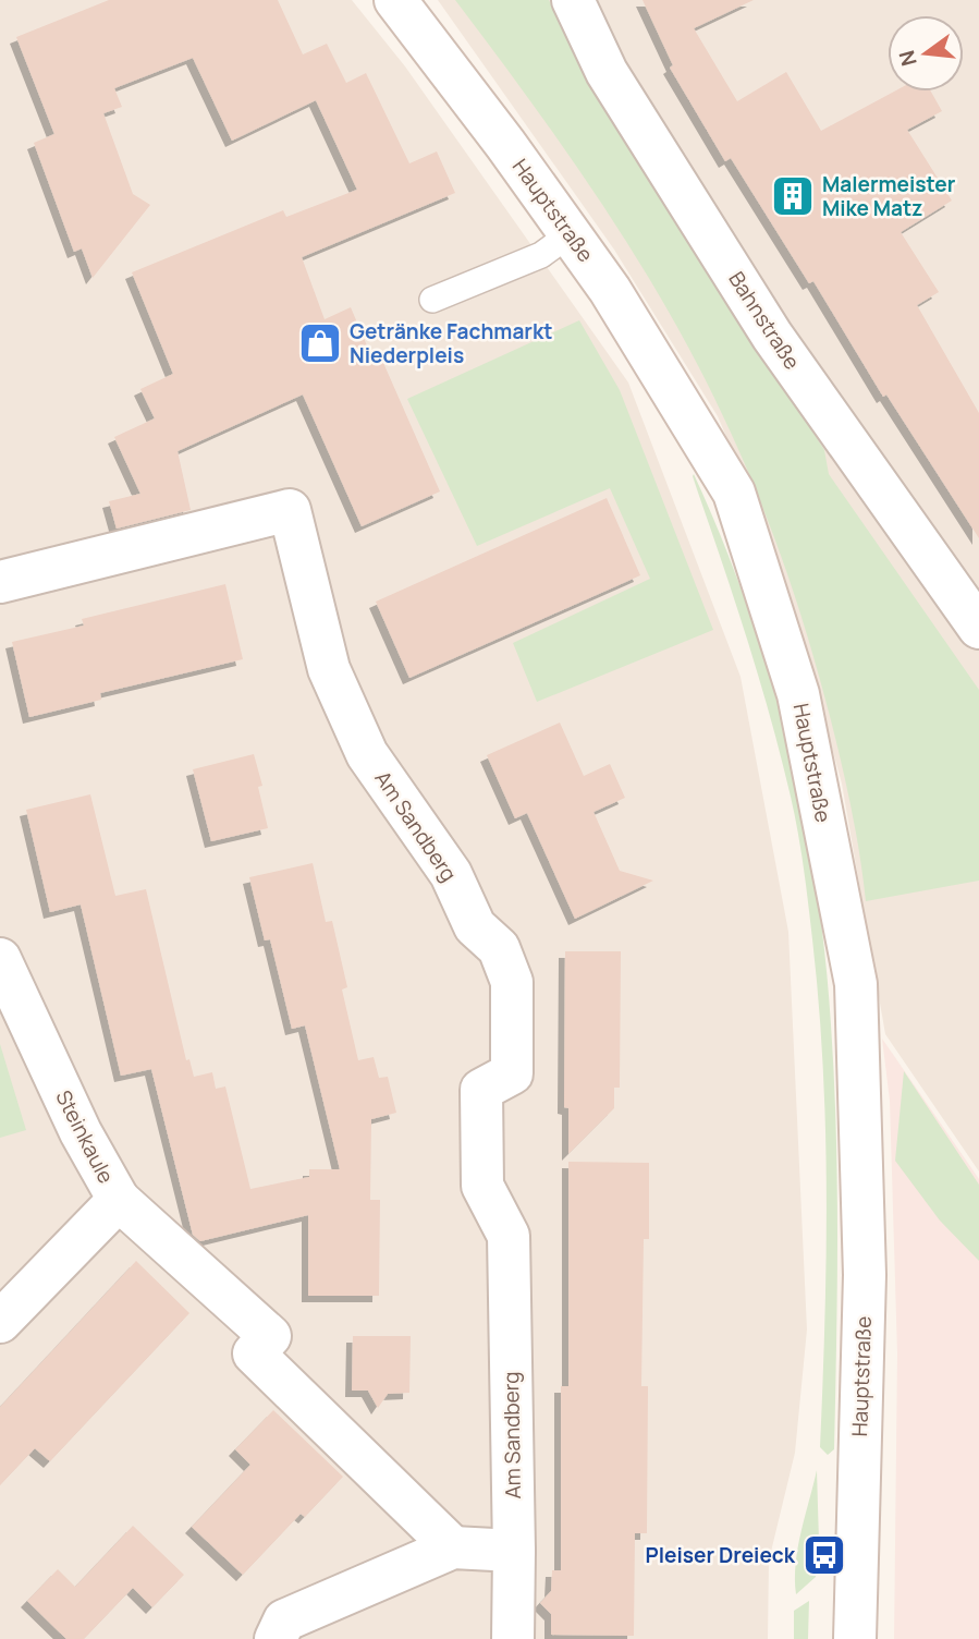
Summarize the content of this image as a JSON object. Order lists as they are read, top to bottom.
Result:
{
  "streets": {
    "street": [
      "Hauptstraße",
      "Bahnstraße",
      "Am Sandberg",
      "Steinkaule"
    ]
  },
  "places": {
    "building": ["Malermeister Mike Matz"],
    "shop": ["Getränke Fachmarkt Niederpleis"],
    "bus stop": ["Pleiser Dreieck"]
  },
  "north": "left"
}
